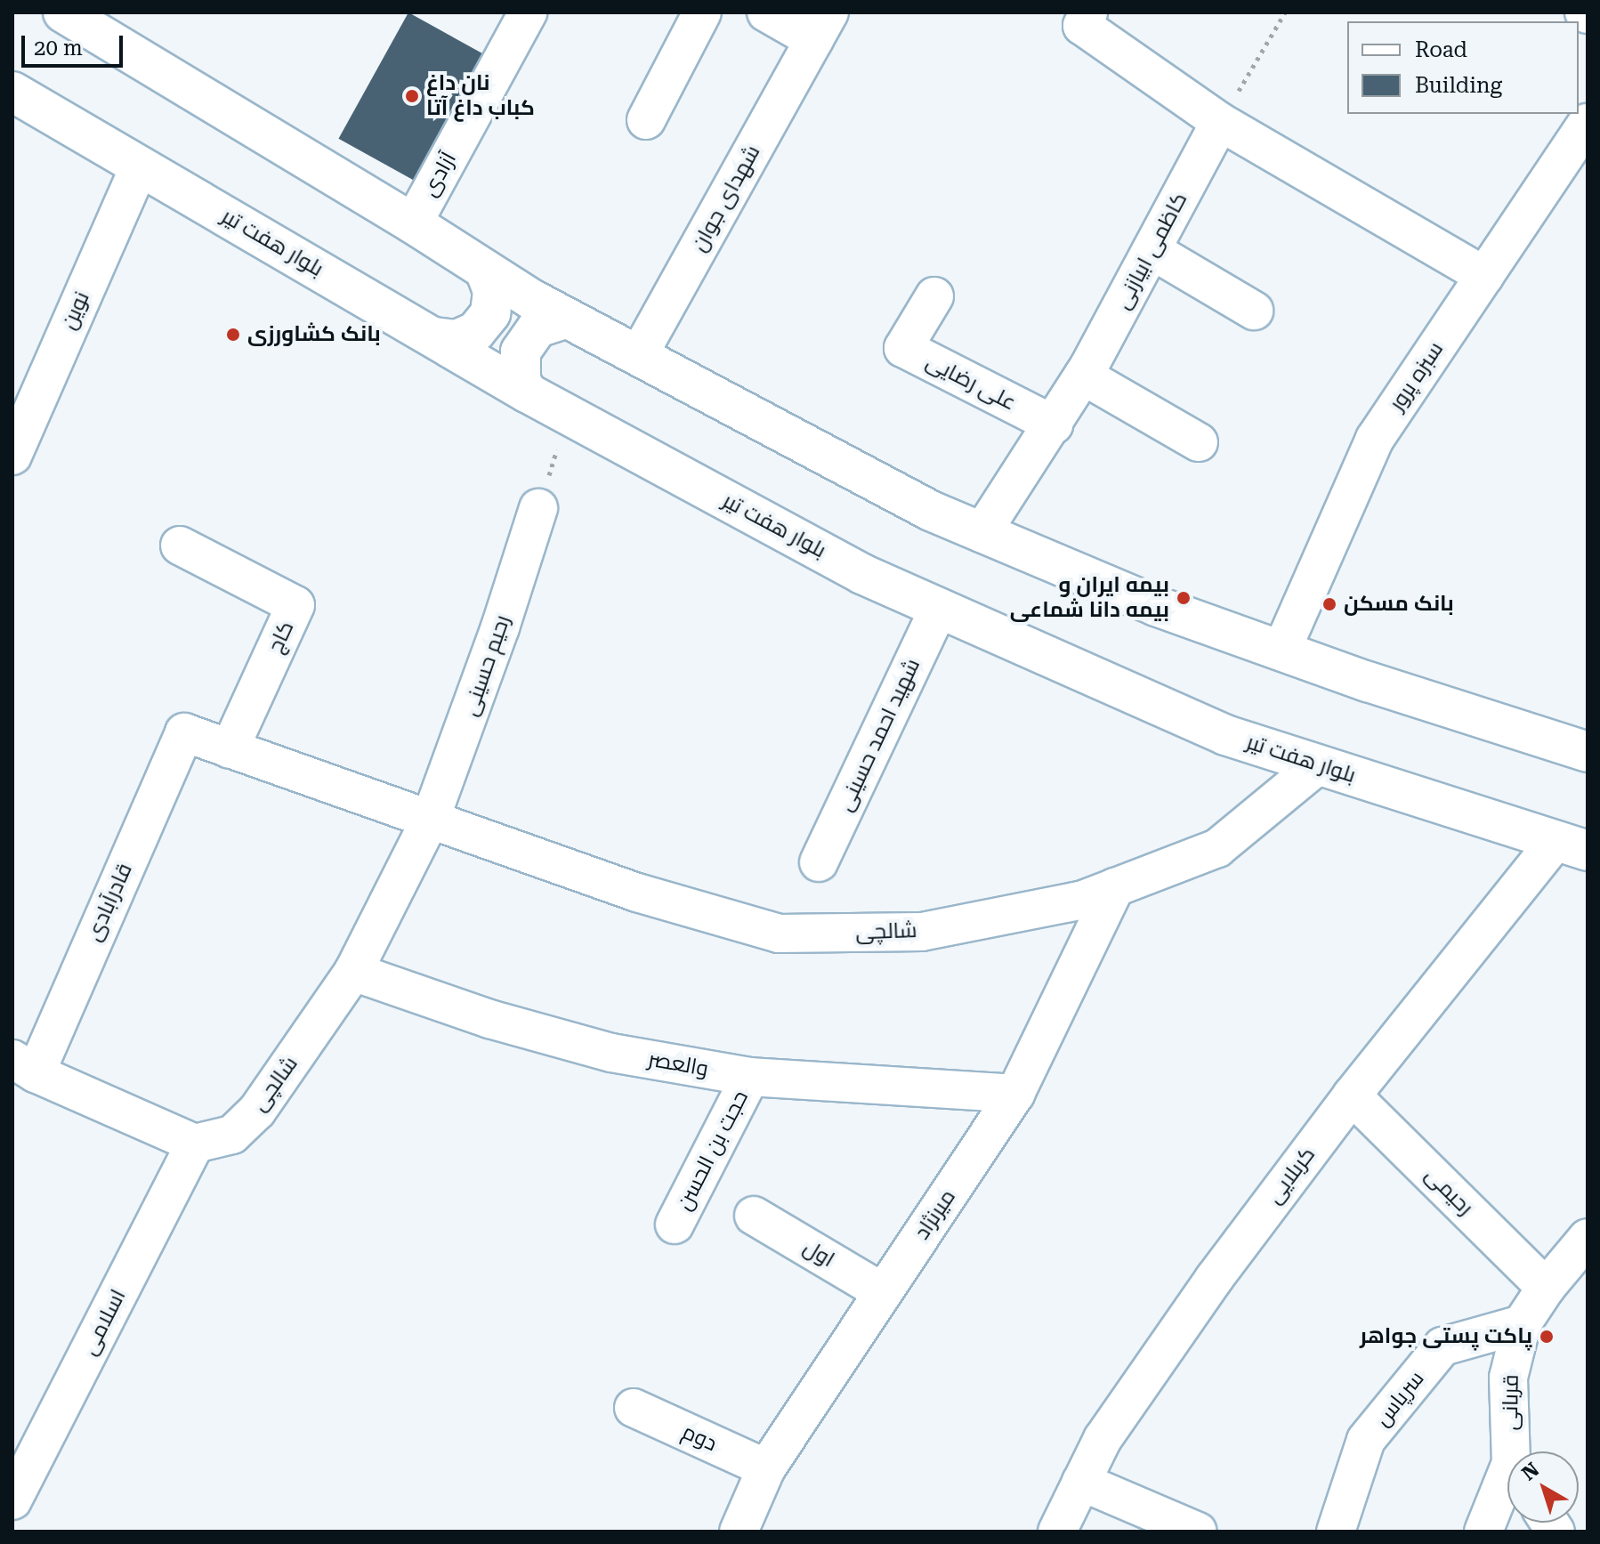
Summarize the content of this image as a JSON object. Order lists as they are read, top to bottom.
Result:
{
  "streets": {
    "main road": ["بلوار هفت تیر"],
    "street": [
      "آزادی",
      "شهدای جوان",
      "کاظمی ابیازنی",
      "نوین",
      "سبزه پرور",
      "علی رضایی",
      "کاج",
      "رحیم حسینی",
      "شهید احمد حسینی",
      "قادرآبادی",
      "شالچی",
      "والعصر",
      "حجت بن الحسن",
      "کربلایی",
      "رحیمی",
      "میرنژاد",
      "اول",
      "اسلامی",
      "سرپاس",
      "قربانی",
      "دوم"
    ]
  },
  "crossings": [
    ["بلوار هفت تیر", "نوین"],
    ["بلوار هفت تیر", "شهید احمد حسینی"],
    ["بلوار هفت تیر", "شالچی"],
    ["بلوار هفت تیر", "کربلایی"],
    ["کاظمی ابیازنی", "علی رضایی"],
    ["کاج", "شالچی"],
    ["رحیم حسینی", "شالچی"],
    ["قادرآبادی", "شالچی"],
    ["شالچی", "والعصر"],
    ["شالچی", "میرنژاد"],
    ["شالچی", "اسلامی"],
    ["والعصر", "حجت بن الحسن"],
    ["والعصر", "میرنژاد"],
    ["کربلایی", "رحیمی"],
    ["رحیمی", "قربانی"],
    ["میرنژاد", "اول"],
    ["میرنژاد", "دوم"],
    ["سرپاس", "قربانی"]
  ],
  "places": [
    "نان داغ کباب داغ آتا",
    "بانک کشاورزی",
    "بیمه ایران و بیمه دانا شماعی",
    "بانک مسکن",
    "پاکت پستی جواهر"
  ],
  "legend": ["Road", "Building"],
  "scale_bar": "20 m",
  "north": "top left"
}
